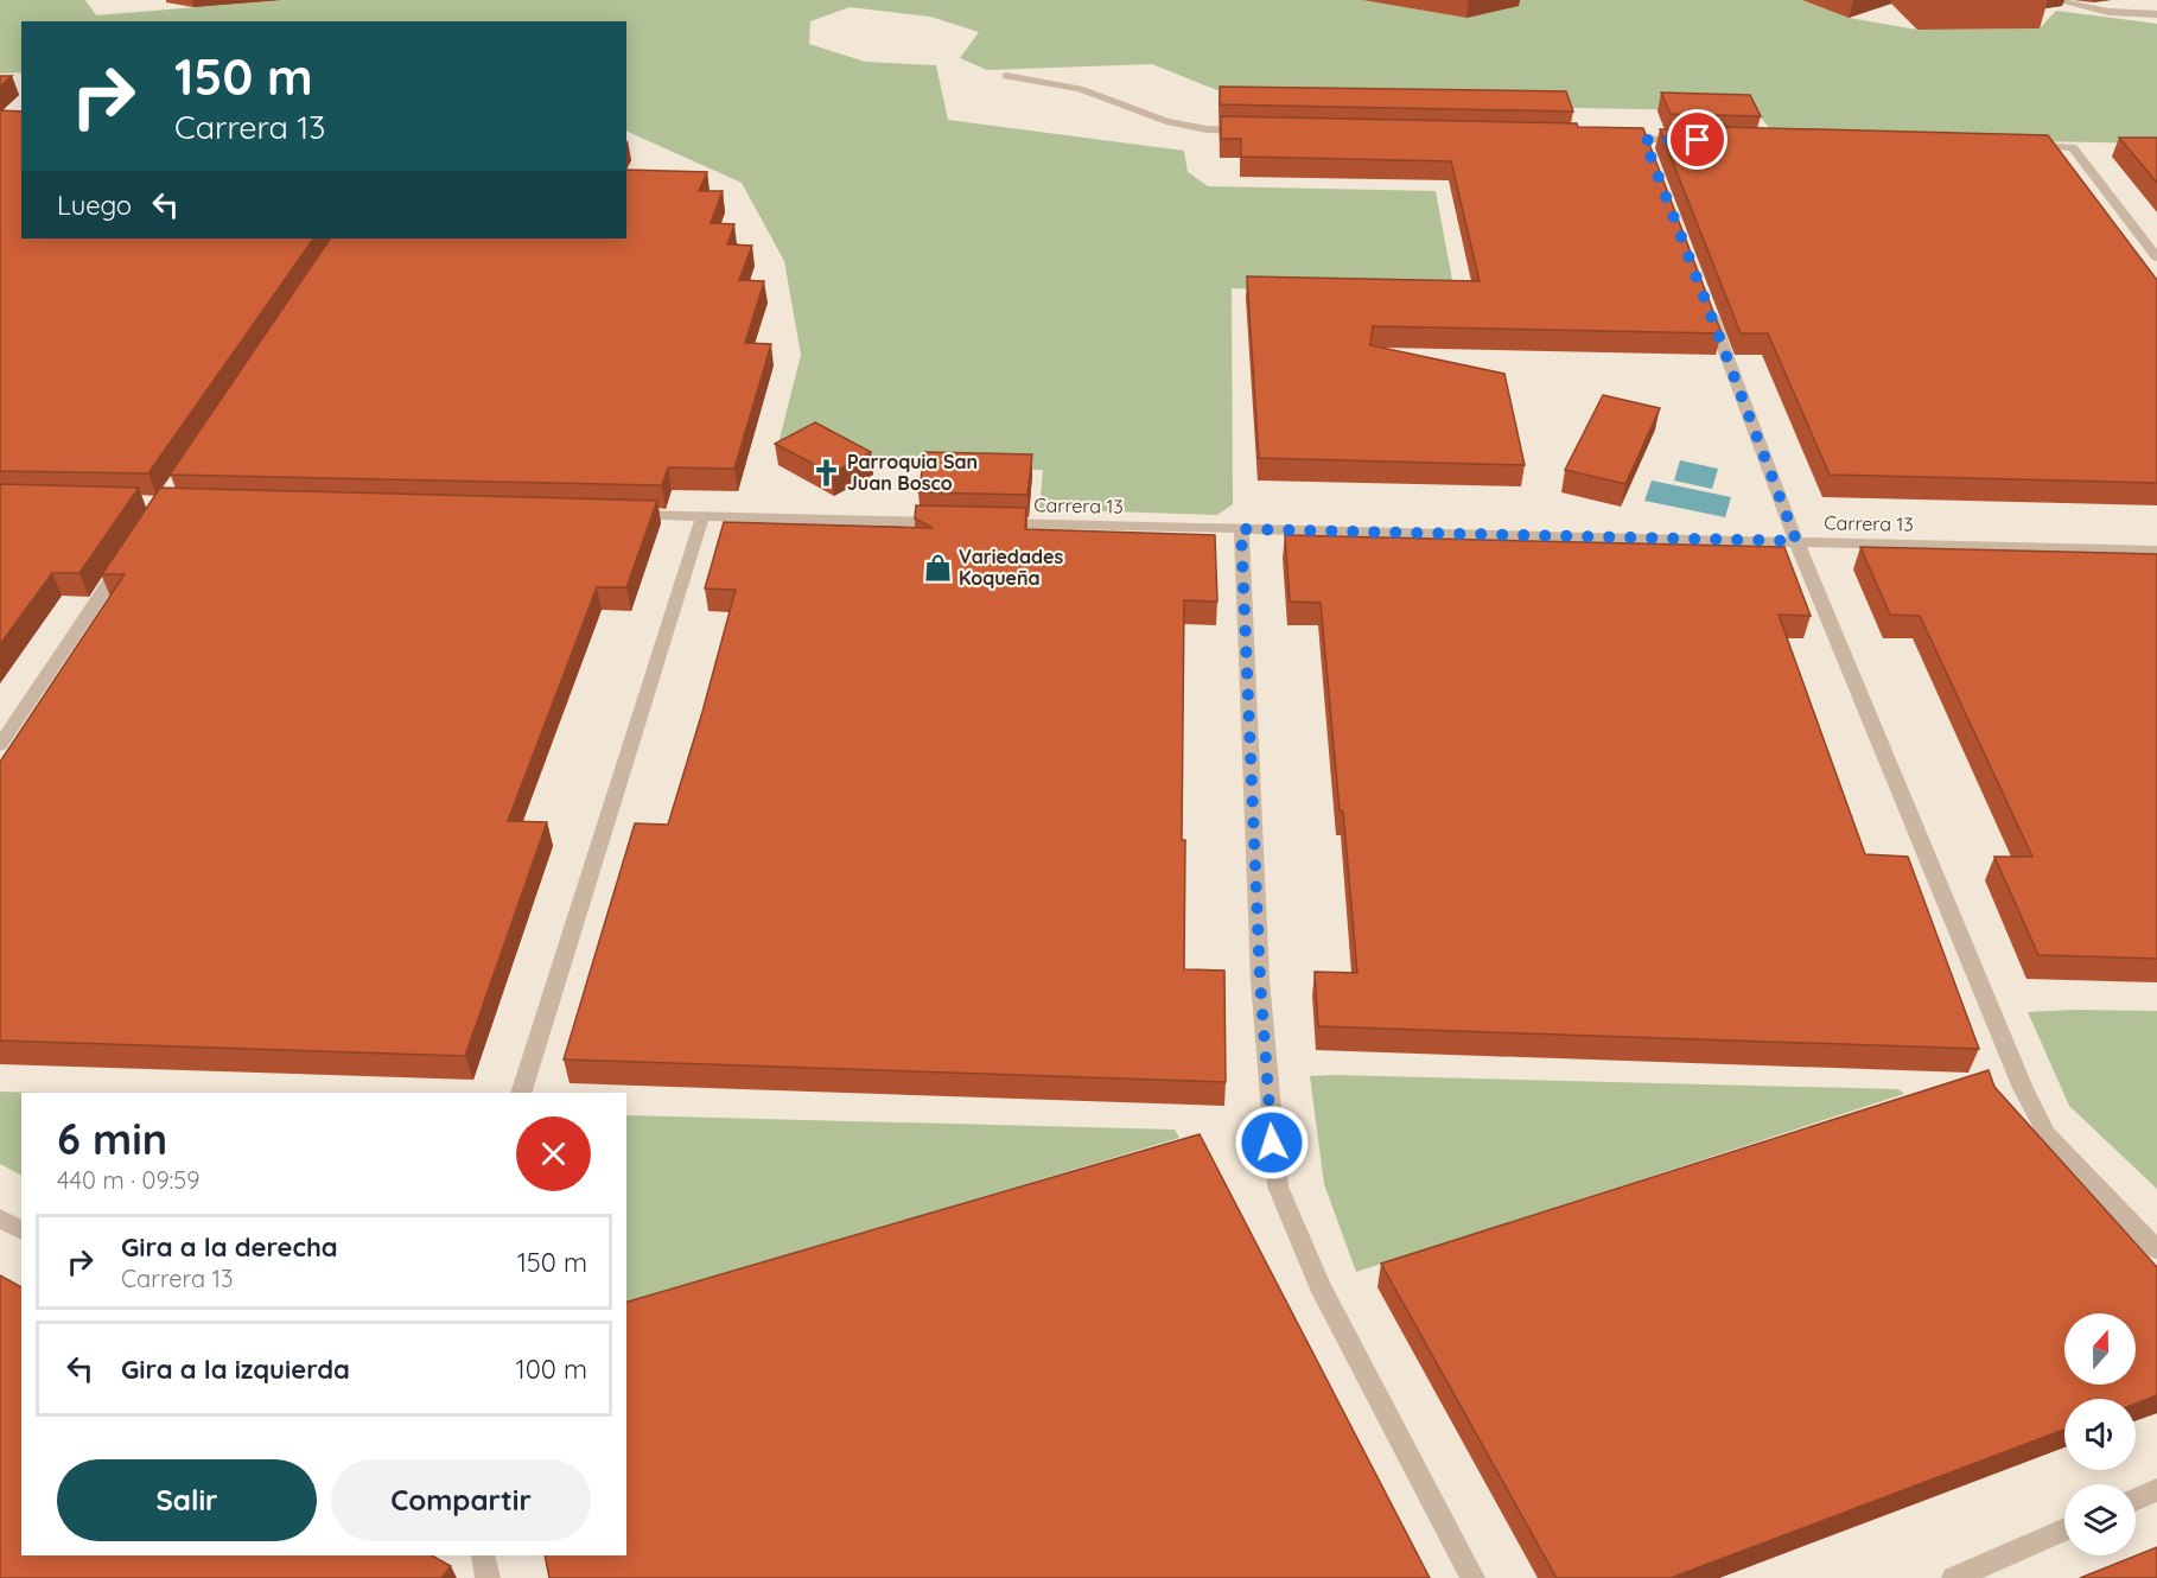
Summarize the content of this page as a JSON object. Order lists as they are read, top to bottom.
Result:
{
  "streets": {
    "street": ["Carrera 13"]
  },
  "places": {
    "church": ["Parroquia San Juan Bosco"],
    "shop": ["Variedades Koqueña"]
  },
  "north": "top",
  "page": {
    "turn": ["150 m", "Carrera 13"],
    "then": "Luego",
    "heading": ["6 min", "440 m · 09:59"],
    "list": [
      {
        "name": "Gira a la derecha",
        "note": "Carrera 13",
        "value": "150 m"
      },
      {
        "name": "Gira a la izquierda",
        "value": "100 m"
      }
    ],
    "buttons": ["Salir", "Compartir"]
  }
}
